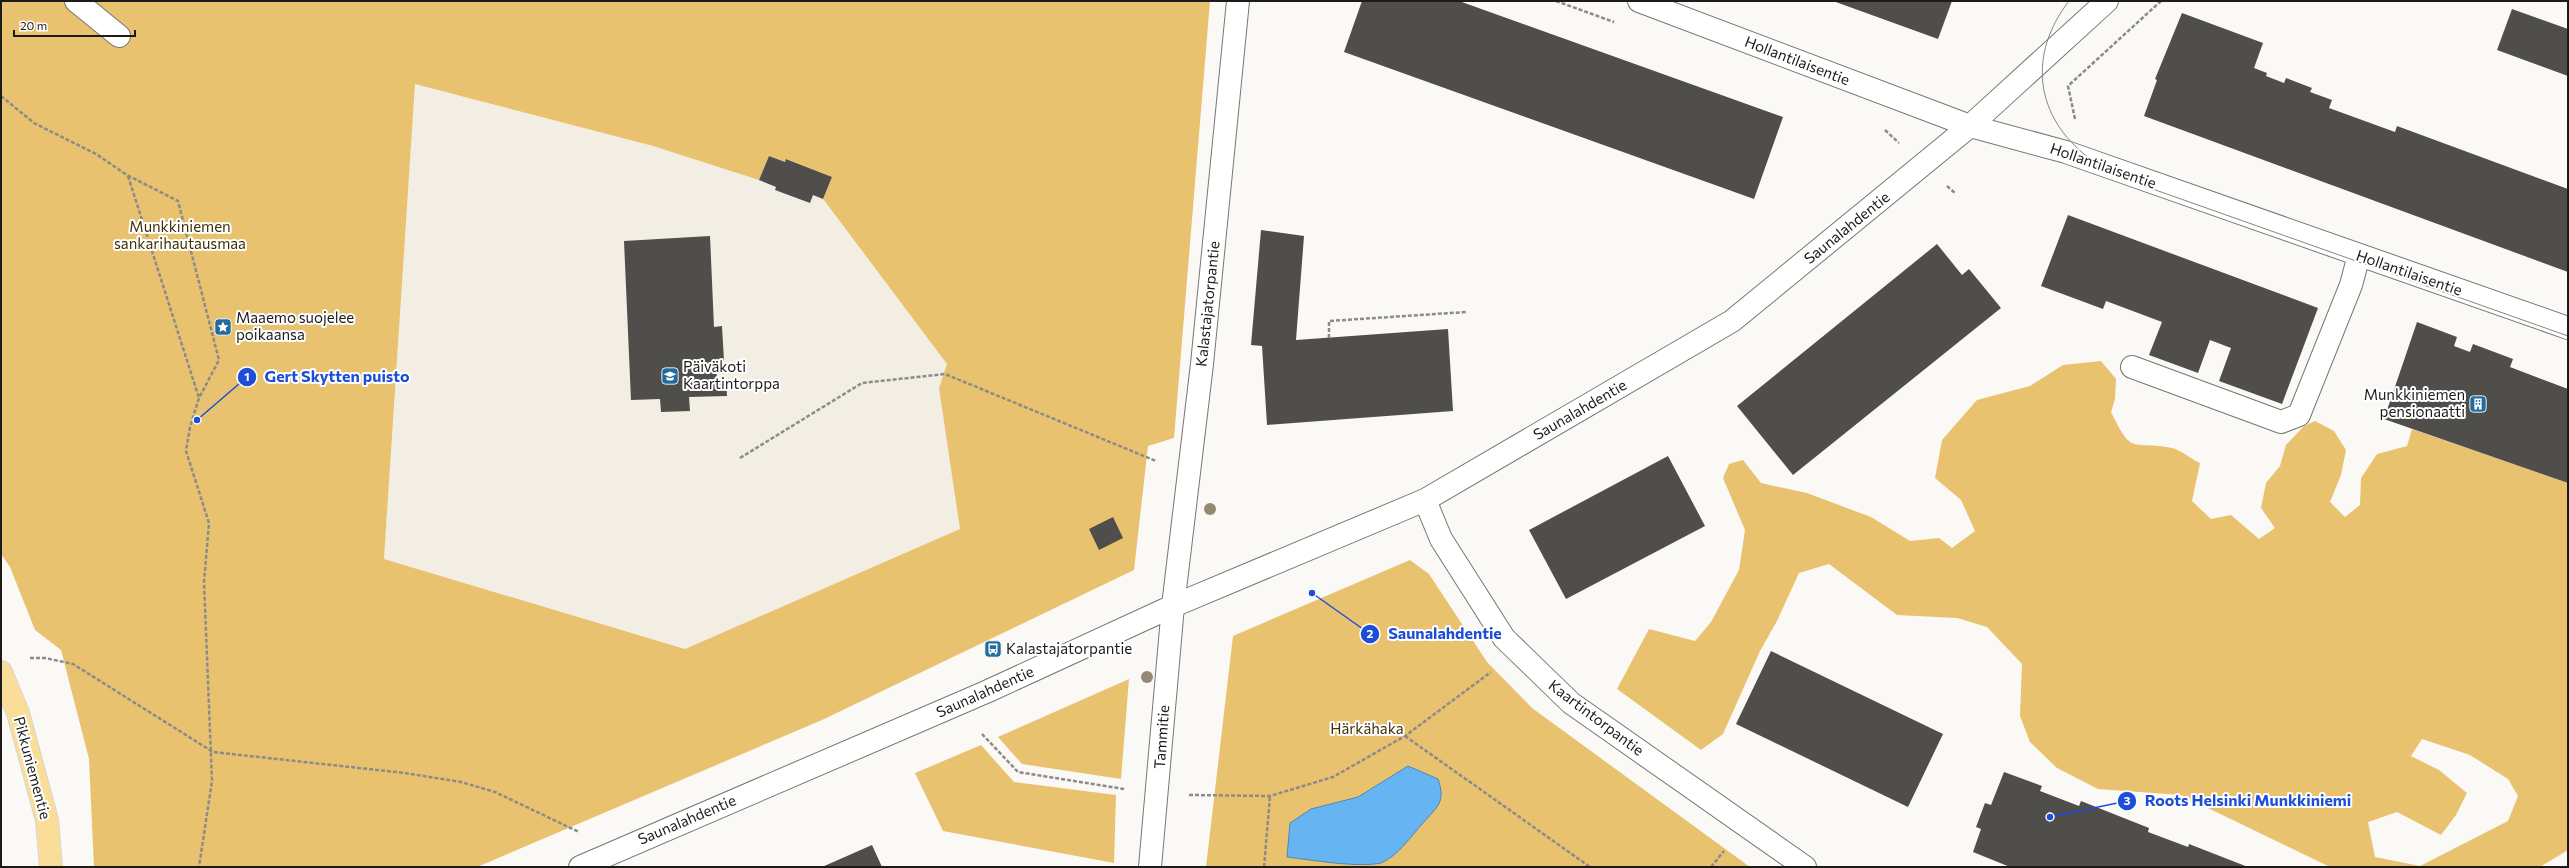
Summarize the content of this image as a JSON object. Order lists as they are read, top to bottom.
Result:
{
  "streets": {
    "main road": ["Pikkuniementie"],
    "street": [
      "Hollantilaisentie",
      "Saunalahdentie",
      "Kalastajatorpantie",
      "Kaartintorpantie",
      "Tammitie"
    ]
  },
  "crossings": [
    ["Hollantilaisentie", "Saunalahdentie"],
    ["Saunalahdentie", "Kalastajatorpantie"],
    ["Saunalahdentie", "Kaartintorpantie"],
    ["Saunalahdentie", "Tammitie"],
    ["Kalastajatorpantie", "Tammitie"]
  ],
  "parks": ["Munkkiniemen sankarihautausmaa", "Härkähaka"],
  "places": {
    "place": ["Maaemo suojelee poikaansa"],
    "school or university": ["Päiväkoti Kaartintorppa"],
    "building": ["Munkkiniemen pensionaatti"],
    "other": ["Gert Skytten puisto", "Saunalahdentie", "Roots Helsinki Munkkiniemi"],
    "bus stop": ["Kalastajatorpantie"]
  },
  "scale_bar": "20 m"
}
